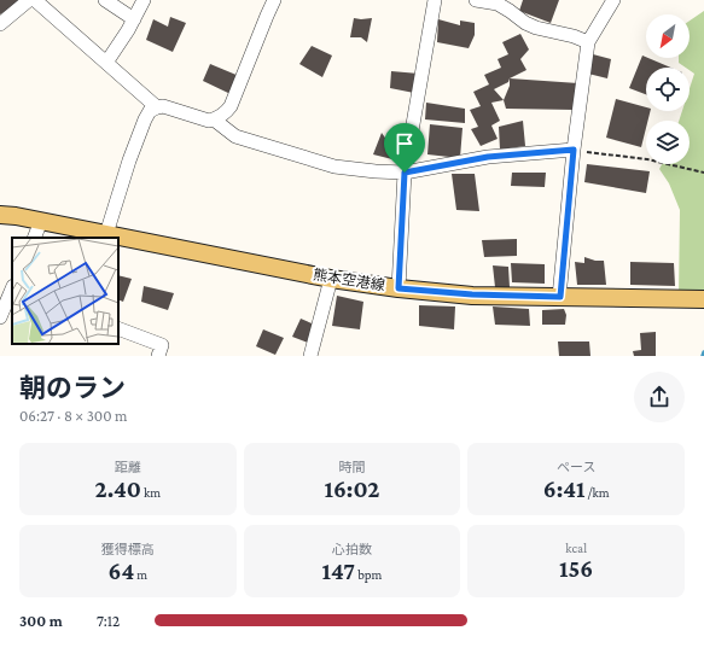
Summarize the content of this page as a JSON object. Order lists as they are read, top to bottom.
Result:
{
  "streets": {
    "main road": ["熊本空港線"]
  },
  "north": "bottom left",
  "page": {
    "heading": ["朝のラン", "06:27 · 8 × 300 m"],
    "stats": [
      ["距離", "2.40 km"],
      ["時間", "16:02"],
      ["ペース", "6:41 /km"],
      ["獲得標高", "64 m"],
      ["心拍数", "147 bpm"],
      ["kcal", "156"]
    ],
    "list": [
      {
        "name": "300 m",
        "note": "7:12"
      }
    ]
  }
}
